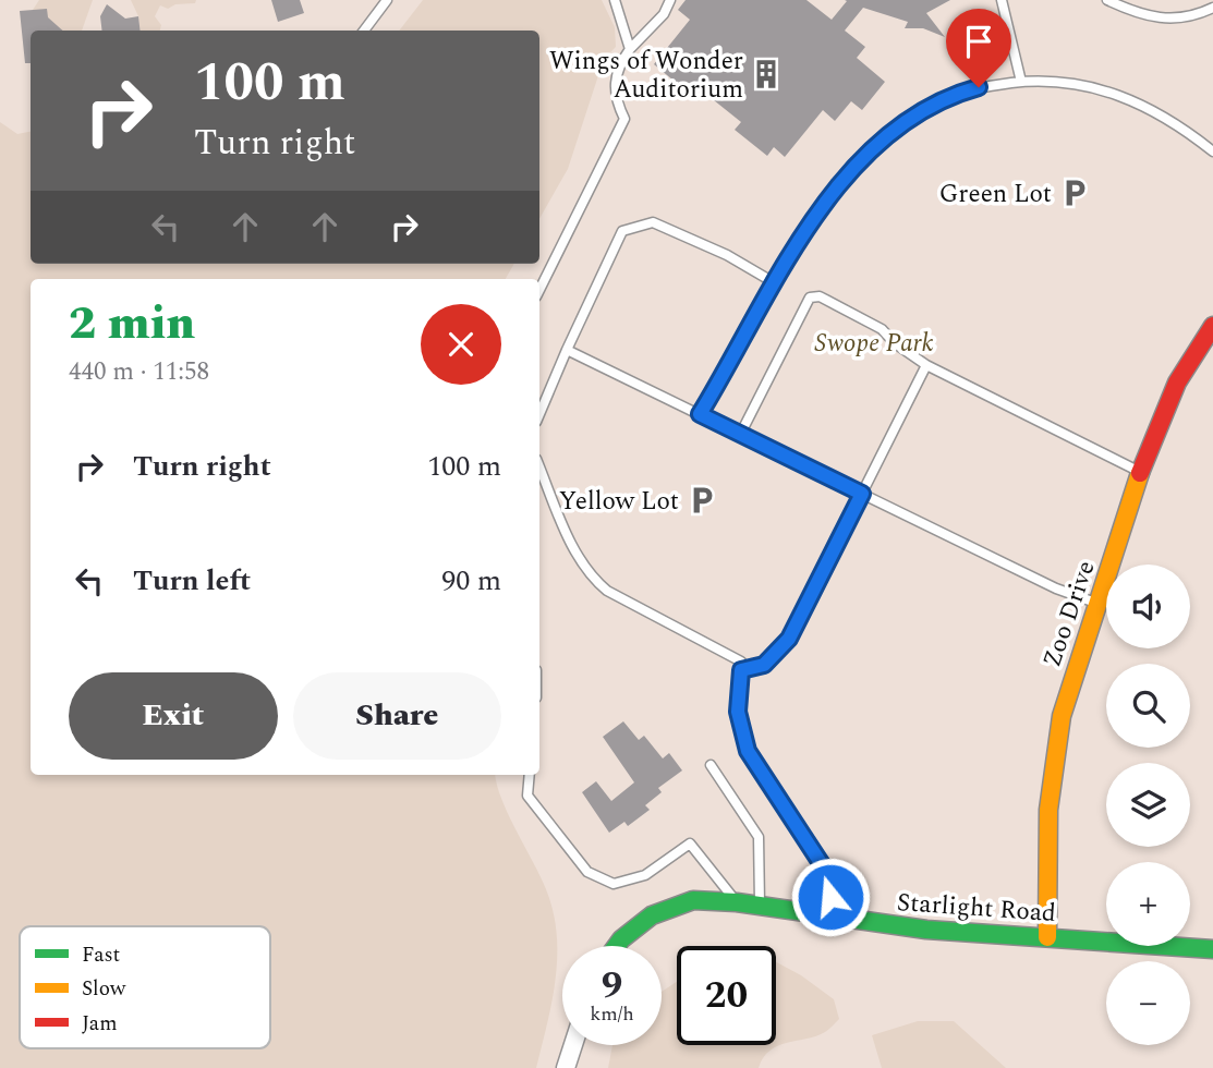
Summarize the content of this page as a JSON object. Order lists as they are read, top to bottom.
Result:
{
  "streets": {
    "street": ["Zoo Drive", "Starlight Road"]
  },
  "crossings": [
    ["Zoo Drive", "Starlight Road"]
  ],
  "parks": ["Swope Park"],
  "places": {
    "building": ["Wings of Wonder Auditorium"],
    "parking": ["Green Lot", "Yellow Lot"]
  },
  "legend": ["Fast", "Slow", "Jam"],
  "page": {
    "turn": ["100 m", "Turn right"],
    "heading": ["2 min", "440 m · 11:58"],
    "list": [
      {
        "name": "Turn right",
        "value": "100 m"
      },
      {
        "name": "Turn left",
        "value": "90 m"
      }
    ],
    "map_buttons": ["+", "−"],
    "buttons": ["Exit", "Share"],
    "speed": "9 km/h",
    "limit": "20"
  }
}
